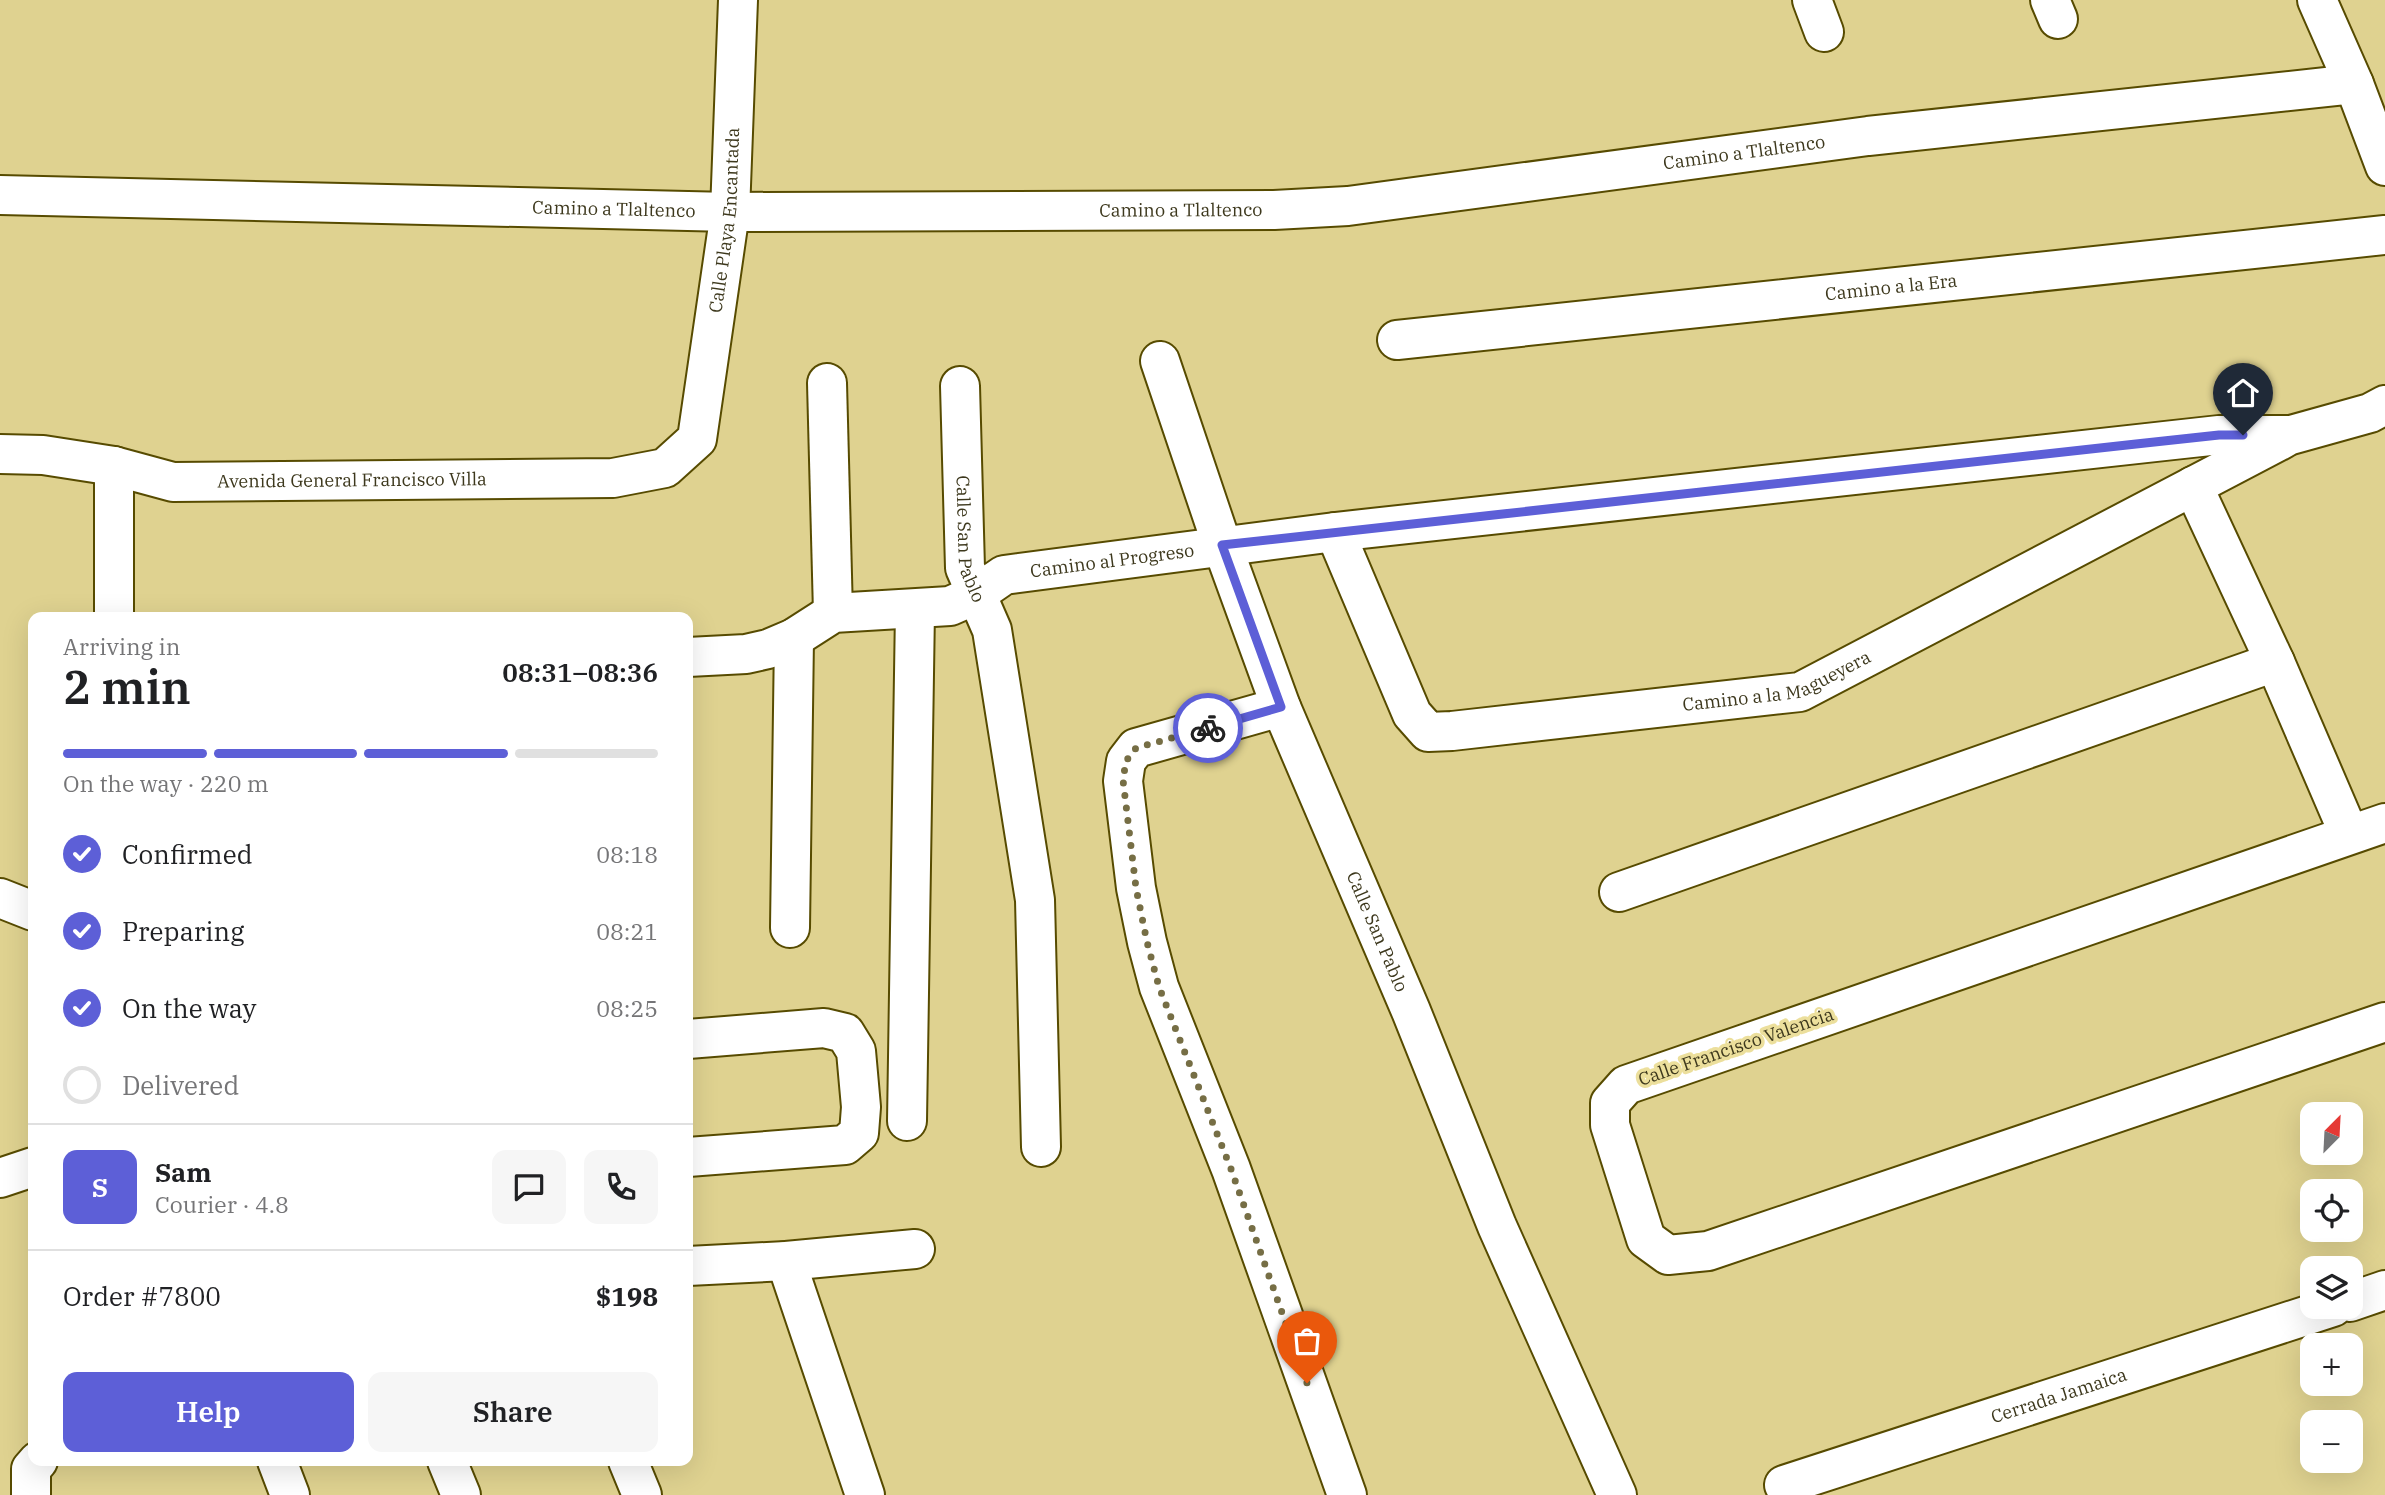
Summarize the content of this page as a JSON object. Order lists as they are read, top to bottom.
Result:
{
  "streets": {
    "street": [
      "Camino a Tlaltenco",
      "Calle Playa Encantada",
      "Camino a la Era",
      "Avenida General Francisco Villa",
      "Calle San Pablo",
      "Camino al Progreso",
      "Camino a la Magueyera",
      "Calle Francisco Valencia",
      "Cerrada Jamaica"
    ]
  },
  "crossings": [
    ["Camino a Tlaltenco", "Calle Playa Encantada"],
    ["Calle Playa Encantada", "Avenida General Francisco Villa"],
    ["Calle San Pablo", "Camino al Progreso"],
    ["Camino al Progreso", "Camino a la Magueyera"]
  ],
  "north": "top right",
  "page": {
    "heading": ["2 min", "Arriving in", "08:31–08:36"],
    "panel": [
      "Sam",
      "Courier · 4.8",
      "Order #7800",
      "$198"
    ],
    "bar": "On the way · 220 m",
    "list": [
      ["Confirmed", "08:18"],
      ["Preparing", "08:21"],
      ["On the way", "08:25"],
      "Delivered"
    ],
    "map_buttons": ["+", "−"],
    "round": "S",
    "buttons": ["Help", "Share"]
  }
}
